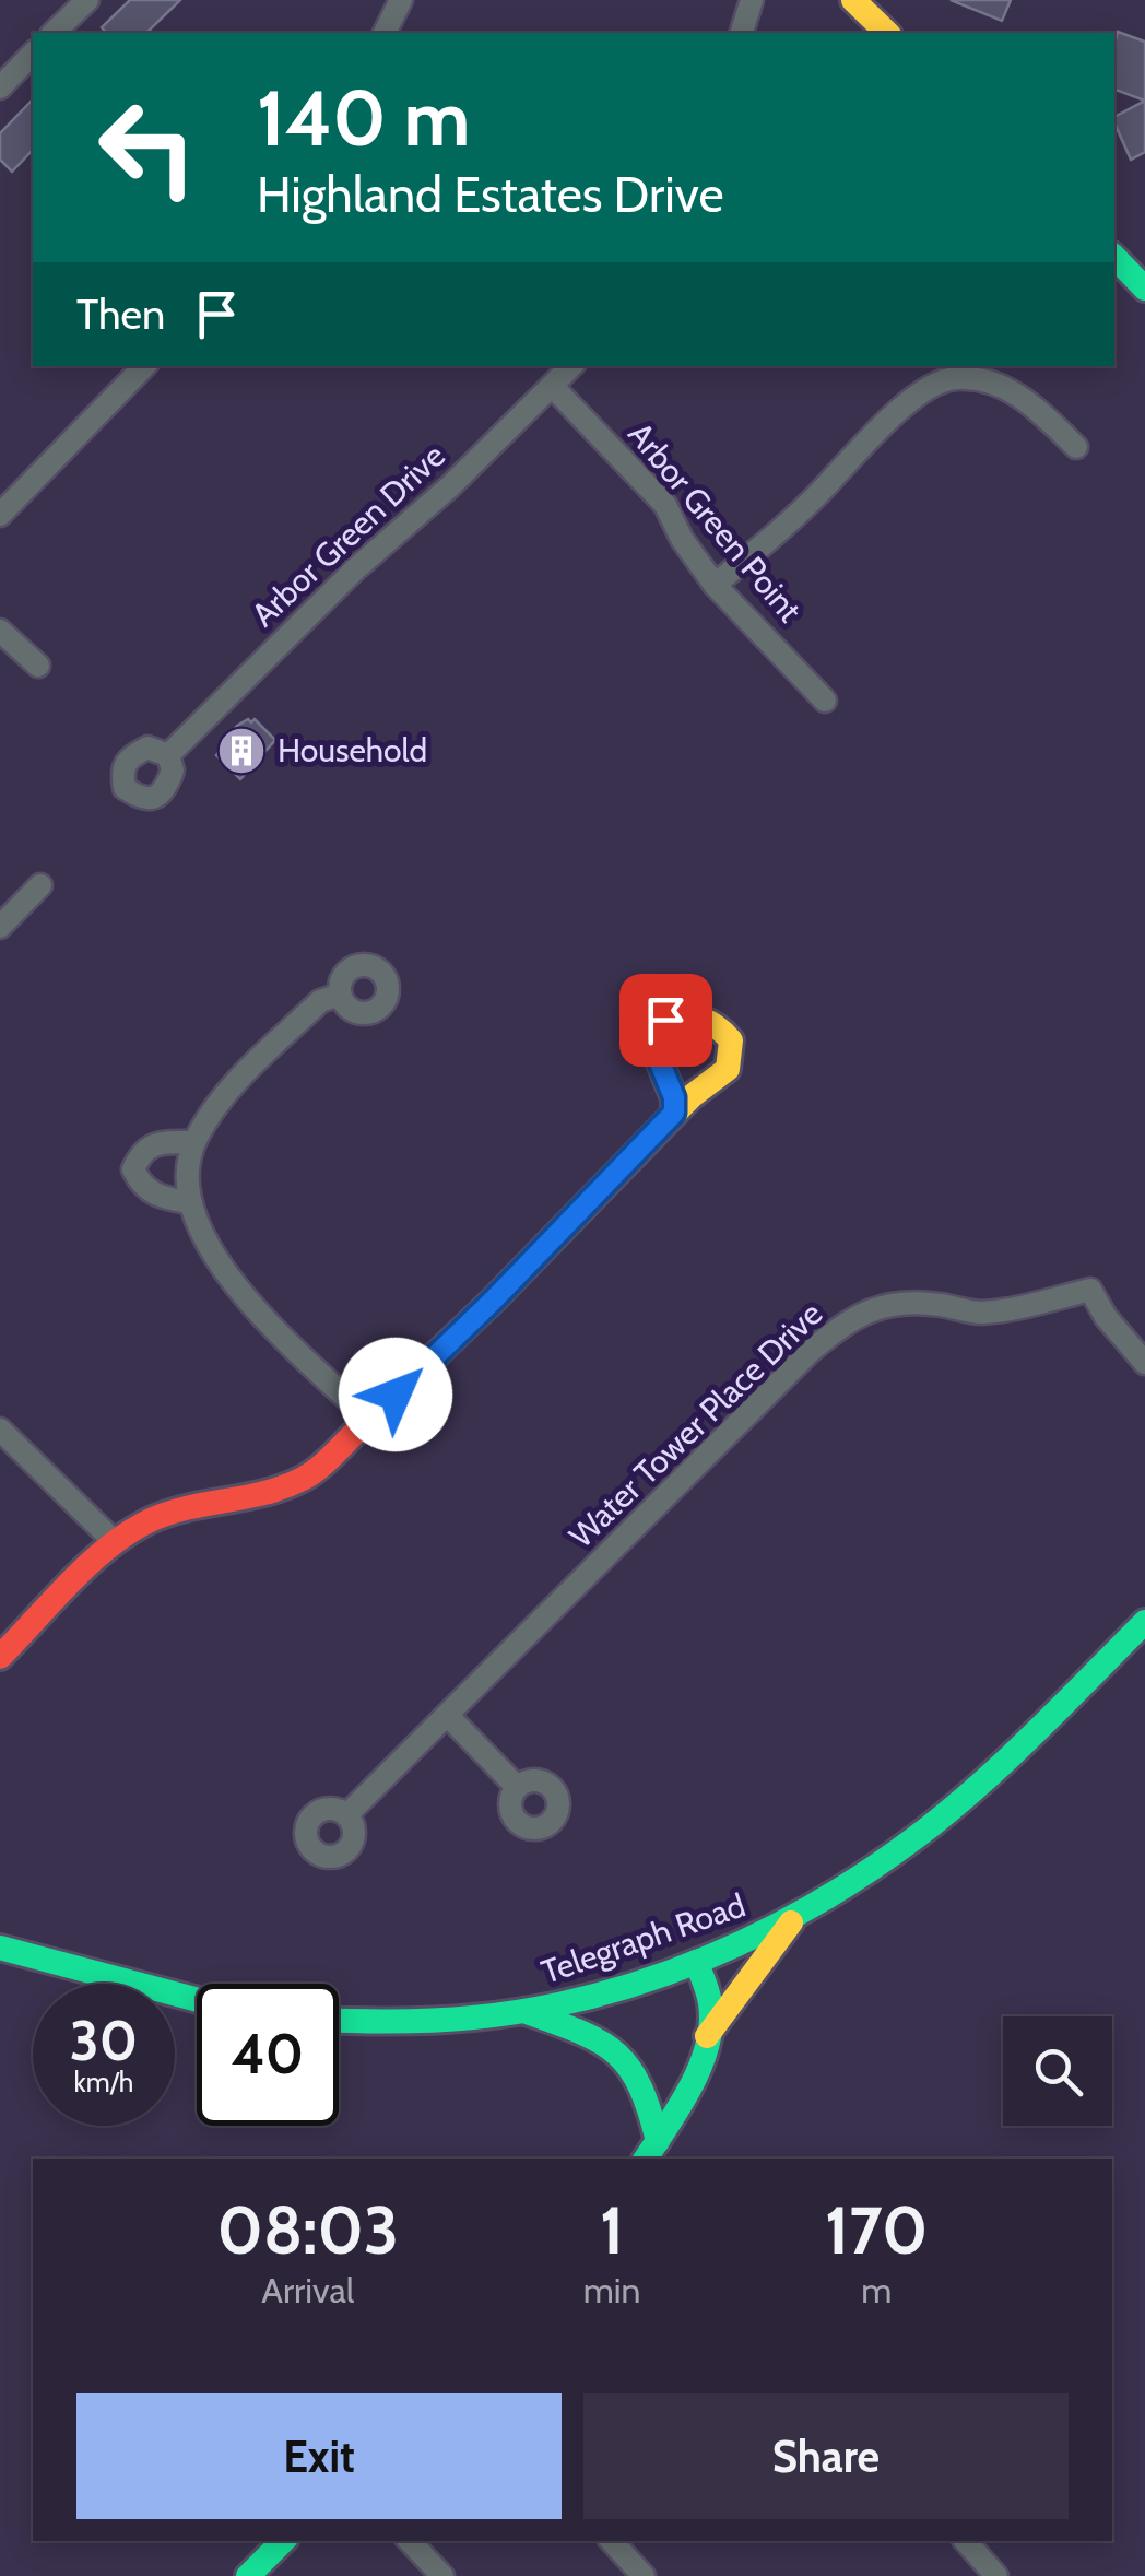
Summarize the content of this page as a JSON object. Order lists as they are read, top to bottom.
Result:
{
  "streets": {
    "main road": ["Telegraph Road"],
    "street": ["Arbor Green Point", "Arbor Green Drive", "Water Tower Place Drive"]
  },
  "crossings": [
    ["Arbor Green Point", "Arbor Green Drive"]
  ],
  "places": {
    "building": ["Household"]
  },
  "page": {
    "turn": ["140 m", "Highland Estates Drive"],
    "then": "Then",
    "speed": "30 km/h",
    "limit": "40",
    "eta": [
      "08:03",
      "Arrival",
      "1",
      "min",
      "170",
      "m"
    ],
    "buttons": ["Exit", "Share"]
  }
}
